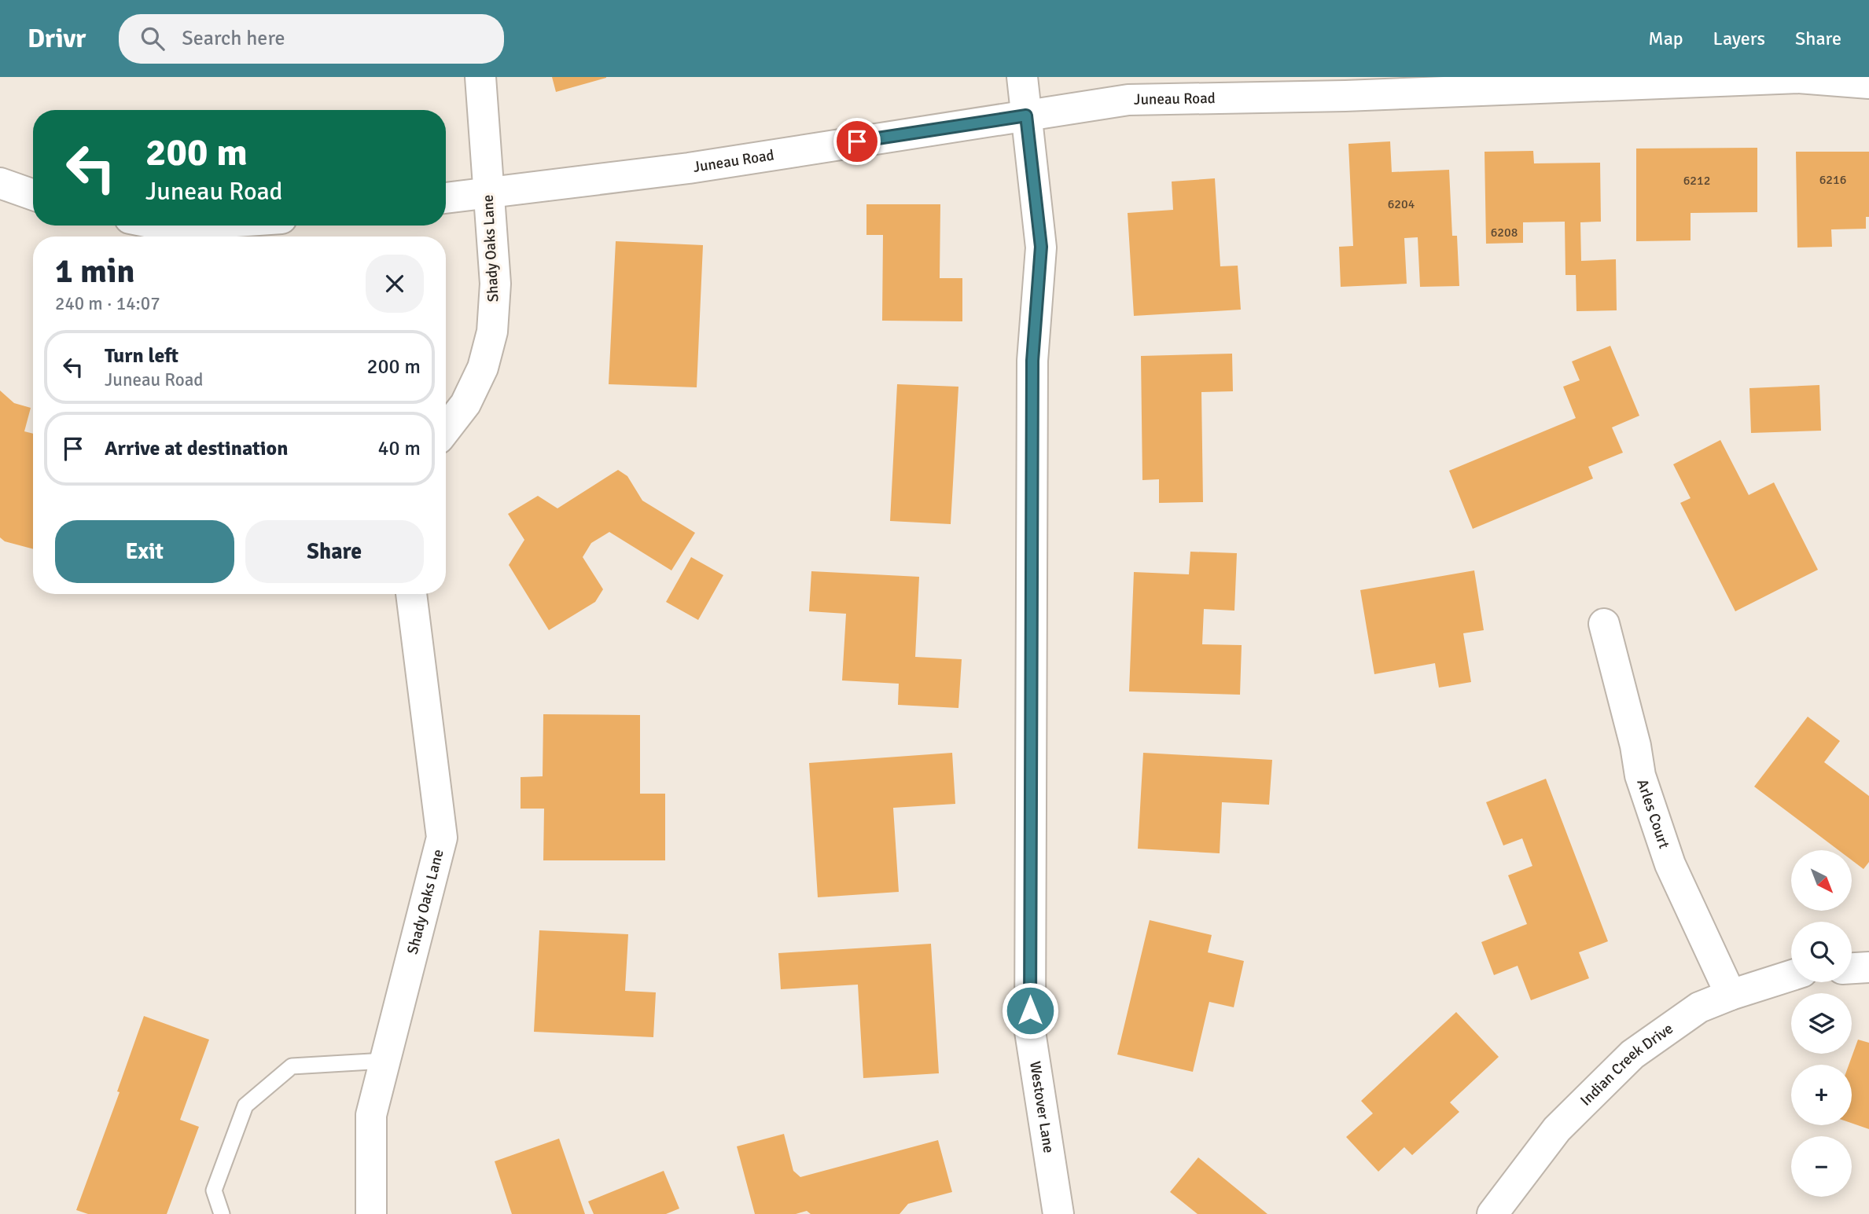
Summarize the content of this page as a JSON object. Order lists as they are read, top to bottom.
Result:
{
  "streets": {
    "street": [
      "Juneau Road",
      "Shady Oaks Lane",
      "Arles Court",
      "Indian Creek Drive",
      "Westover Lane"
    ]
  },
  "crossings": [
    ["Juneau Road", "Shady Oaks Lane"],
    ["Juneau Road", "Westover Lane"],
    ["Arles Court", "Indian Creek Drive"]
  ],
  "house_numbers": [
    "6216",
    "6212",
    "6204",
    "6208"
  ],
  "north": "bottom right",
  "page": {
    "header": "Drivr",
    "search": "Search here",
    "nav": ["Map", "Layers", "Share"],
    "turn": ["200 m", "Juneau Road"],
    "heading": ["1 min", "240 m · 14:07"],
    "list": [
      {
        "name": "Turn left",
        "note": "Juneau Road",
        "value": "200 m"
      },
      {
        "name": "Arrive at destination",
        "value": "40 m"
      }
    ],
    "buttons": ["Exit", "Share"],
    "map_buttons": ["+", "−"]
  }
}
